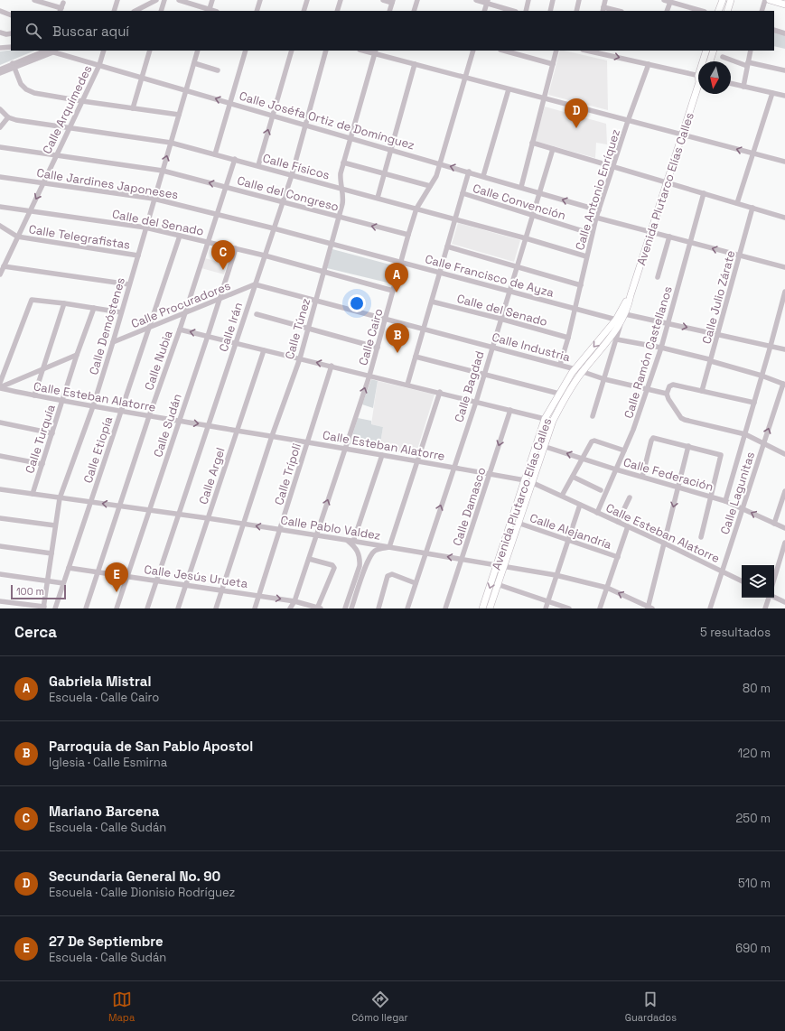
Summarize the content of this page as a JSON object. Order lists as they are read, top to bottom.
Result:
{
  "streets": {
    "main road": ["Avenida Plutarco Elías Calles"],
    "street": [
      "Calle Arquímedes",
      "Calle Joséfa Ortiz de Domínguez",
      "Calle Físicos",
      "Calle Jardines Japoneses",
      "Calle Antonio Enríquez",
      "Calle del Congreso",
      "Calle Convención",
      "Calle del Senado",
      "Calle Telegrafistas",
      "Calle Francisco de Ayza",
      "Calle Julio Zárate",
      "Calle Procuradores",
      "Calle Demóstenes",
      "Calle Irán",
      "Calle Túnez",
      "Calle Cairo",
      "Calle Industria",
      "Calle Ramón Castellanos",
      "Calle Nubia",
      "Calle Bagdad",
      "Calle Esteban Alatorre",
      "Calle Sudán",
      "Calle Turquía",
      "Calle Etiopía",
      "Calle Trípoli",
      "Calle Federación",
      "Calle Argel",
      "Calle Lagunitas",
      "Calle Damasco",
      "Calle Pablo Valdez",
      "Calle Alejandría",
      "Calle Jesús Urueta"
    ]
  },
  "crossings": [
    ["Calle Arquímedes", "Calle Joséfa Ortiz de Domínguez"],
    ["Calle Arquímedes", "Calle Físicos"],
    ["Calle Arquímedes", "Calle Jardines Japoneses"],
    ["Calle Arquímedes", "Calle del Congreso"],
    ["Calle Arquímedes", "Calle del Senado"],
    ["Calle Arquímedes", "Calle Telegrafistas"],
    ["Calle Joséfa Ortiz de Domínguez", "Calle Antonio Enríquez"],
    ["Calle Joséfa Ortiz de Domínguez", "Calle Demóstenes"],
    ["Calle Joséfa Ortiz de Domínguez", "Calle Irán"],
    ["Calle Joséfa Ortiz de Domínguez", "Calle Túnez"],
    ["Calle Joséfa Ortiz de Domínguez", "Calle Cairo"],
    ["Calle Joséfa Ortiz de Domínguez", "Calle Bagdad"],
    ["Calle Físicos", "Calle Antonio Enríquez"],
    ["Calle Físicos", "Calle Demóstenes"],
    ["Calle Físicos", "Calle Irán"],
    ["Calle Físicos", "Calle Túnez"],
    ["Calle Físicos", "Calle Cairo"],
    ["Calle Físicos", "Calle Nubia"],
    ["Calle Físicos", "Calle Bagdad"],
    ["Calle Jardines Japoneses", "Calle Francisco de Ayza"],
    ["Calle Jardines Japoneses", "Calle Demóstenes"],
    ["Calle Jardines Japoneses", "Calle Irán"],
    ["Calle Jardines Japoneses", "Calle Nubia"],
    ["Avenida Plutarco Elías Calles", "Calle Francisco de Ayza"],
    ["Avenida Plutarco Elías Calles", "Calle Industria"],
    ["Avenida Plutarco Elías Calles", "Calle Esteban Alatorre"],
    ["Avenida Plutarco Elías Calles", "Calle Federación"],
    ["Avenida Plutarco Elías Calles", "Calle Pablo Valdez"],
    ["Avenida Plutarco Elías Calles", "Calle Alejandría"],
    ["Calle Antonio Enríquez", "Calle Convención"],
    ["Calle Antonio Enríquez", "Calle del Senado"],
    ["Calle Antonio Enríquez", "Calle Francisco de Ayza"],
    ["Calle Antonio Enríquez", "Calle Industria"],
    ["Calle del Congreso", "Calle Demóstenes"],
    ["Calle del Congreso", "Calle Irán"],
    ["Calle del Congreso", "Calle Túnez"],
    ["Calle del Congreso", "Calle Cairo"],
    ["Calle del Congreso", "Calle Nubia"],
    ["Calle Convención", "Calle Bagdad"],
    ["Calle del Senado", "Calle Demóstenes"],
    ["Calle del Senado", "Calle Irán"],
    ["Calle del Senado", "Calle Túnez"],
    ["Calle del Senado", "Calle Cairo"],
    ["Calle del Senado", "Calle Nubia"],
    ["Calle del Senado", "Calle Bagdad"],
    ["Calle del Senado", "Calle Sudán"],
    ["Calle del Senado", "Calle Etiopía"],
    ["Calle Telegrafistas", "Calle Demóstenes"],
    ["Calle Francisco de Ayza", "Calle Irán"],
    ["Calle Francisco de Ayza", "Calle Túnez"],
    ["Calle Francisco de Ayza", "Calle Cairo"],
    ["Calle Francisco de Ayza", "Calle Bagdad"],
    ["Calle Procuradores", "Calle Demóstenes"],
    ["Calle Procuradores", "Calle Irán"],
    ["Calle Procuradores", "Calle Industria"],
    ["Calle Procuradores", "Calle Nubia"],
    ["Calle Procuradores", "Calle Sudán"],
    ["Calle Procuradores", "Calle Etiopía"],
    ["Calle Demóstenes", "Calle Esteban Alatorre"],
    ["Calle Demóstenes", "Calle Pablo Valdez"],
    ["Calle Irán", "Calle Industria"],
    ["Calle Irán", "Calle Esteban Alatorre"],
    ["Calle Irán", "Calle Pablo Valdez"],
    ["Calle Irán", "Calle Jesús Urueta"],
    ["Calle Túnez", "Calle Industria"],
    ["Calle Túnez", "Calle Esteban Alatorre"],
    ["Calle Túnez", "Calle Pablo Valdez"],
    ["Calle Túnez", "Calle Jesús Urueta"],
    ["Calle Cairo", "Calle Industria"],
    ["Calle Cairo", "Calle Esteban Alatorre"],
    ["Calle Cairo", "Calle Pablo Valdez"],
    ["Calle Cairo", "Calle Jesús Urueta"],
    ["Calle Industria", "Calle Ramón Castellanos"],
    ["Calle Industria", "Calle Bagdad"],
    ["Calle Ramón Castellanos", "Calle Esteban Alatorre"],
    ["Calle Ramón Castellanos", "Calle Federación"],
    ["Calle Nubia", "Calle Esteban Alatorre"],
    ["Calle Nubia", "Calle Pablo Valdez"],
    ["Calle Nubia", "Calle Jesús Urueta"],
    ["Calle Bagdad", "Calle Esteban Alatorre"],
    ["Calle Bagdad", "Calle Pablo Valdez"],
    ["Calle Esteban Alatorre", "Calle Sudán"],
    ["Calle Esteban Alatorre", "Calle Turquía"],
    ["Calle Esteban Alatorre", "Calle Etiopía"],
    ["Calle Esteban Alatorre", "Calle Trípoli"],
    ["Calle Esteban Alatorre", "Calle Argel"],
    ["Calle Esteban Alatorre", "Calle Lagunitas"],
    ["Calle Esteban Alatorre", "Calle Damasco"],
    ["Calle Sudán", "Calle Pablo Valdez"],
    ["Calle Sudán", "Calle Jesús Urueta"],
    ["Calle Turquía", "Calle Pablo Valdez"],
    ["Calle Etiopía", "Calle Pablo Valdez"],
    ["Calle Etiopía", "Calle Jesús Urueta"],
    ["Calle Trípoli", "Calle Pablo Valdez"],
    ["Calle Trípoli", "Calle Jesús Urueta"],
    ["Calle Federación", "Calle Lagunitas"],
    ["Calle Argel", "Calle Pablo Valdez"],
    ["Calle Argel", "Calle Jesús Urueta"],
    ["Calle Damasco", "Calle Pablo Valdez"]
  ],
  "scale_bar": "100 m",
  "north": "bottom",
  "page": {
    "search": "Buscar aquí",
    "pins": [
      "D",
      "C",
      "A",
      "B",
      "E"
    ],
    "scale": "100 m",
    "heading": ["Cerca", "5 resultados"],
    "list": [
      {
        "mark": "A",
        "name": "Gabriela Mistral",
        "note": "Escuela · Calle Cairo",
        "value": "80 m"
      },
      {
        "mark": "B",
        "name": "Parroquia de San Pablo Apostol",
        "note": "Iglesia · Calle Esmirna",
        "value": "120 m"
      },
      {
        "mark": "C",
        "name": "Mariano Barcena",
        "note": "Escuela · Calle Sudán",
        "value": "250 m"
      },
      {
        "mark": "D",
        "name": "Secundaria General No. 90",
        "note": "Escuela · Calle Dionisio Rodríguez",
        "value": "510 m"
      },
      {
        "mark": "E",
        "name": "27 De Septiembre",
        "note": "Escuela · Calle Sudán",
        "value": "690 m"
      }
    ],
    "nav": ["Mapa", "Cómo llegar", "Guardados"]
  }
}
